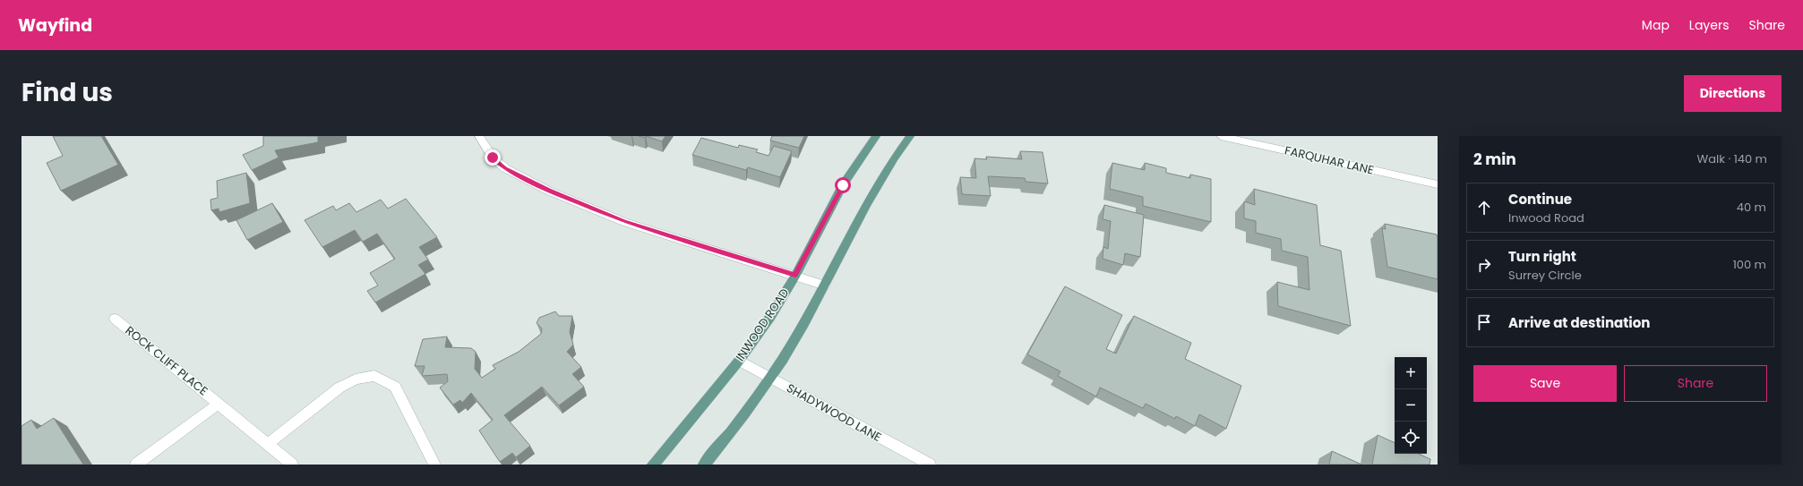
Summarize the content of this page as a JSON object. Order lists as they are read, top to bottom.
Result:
{
  "streets": {
    "main road": ["INWOOD ROAD"],
    "street": ["FARQUHAR LANE", "ROCK CLIFF PLACE", "SHADYWOOD LANE"]
  },
  "crossings": [
    ["INWOOD ROAD", "SHADYWOOD LANE"]
  ],
  "page": {
    "header": "Wayfind",
    "nav": ["Map", "Layers", "Share"],
    "title": "Find us",
    "buttons": [
      "Directions",
      ["Save", "Share"]
    ],
    "heading": ["2 min", "Walk · 140 m"],
    "list": [
      ["Continue", "Inwood Road", "40 m"],
      ["Turn right", "Surrey Circle", "100 m"],
      "Arrive at destination"
    ],
    "map_buttons": ["+", "−"]
  }
}
